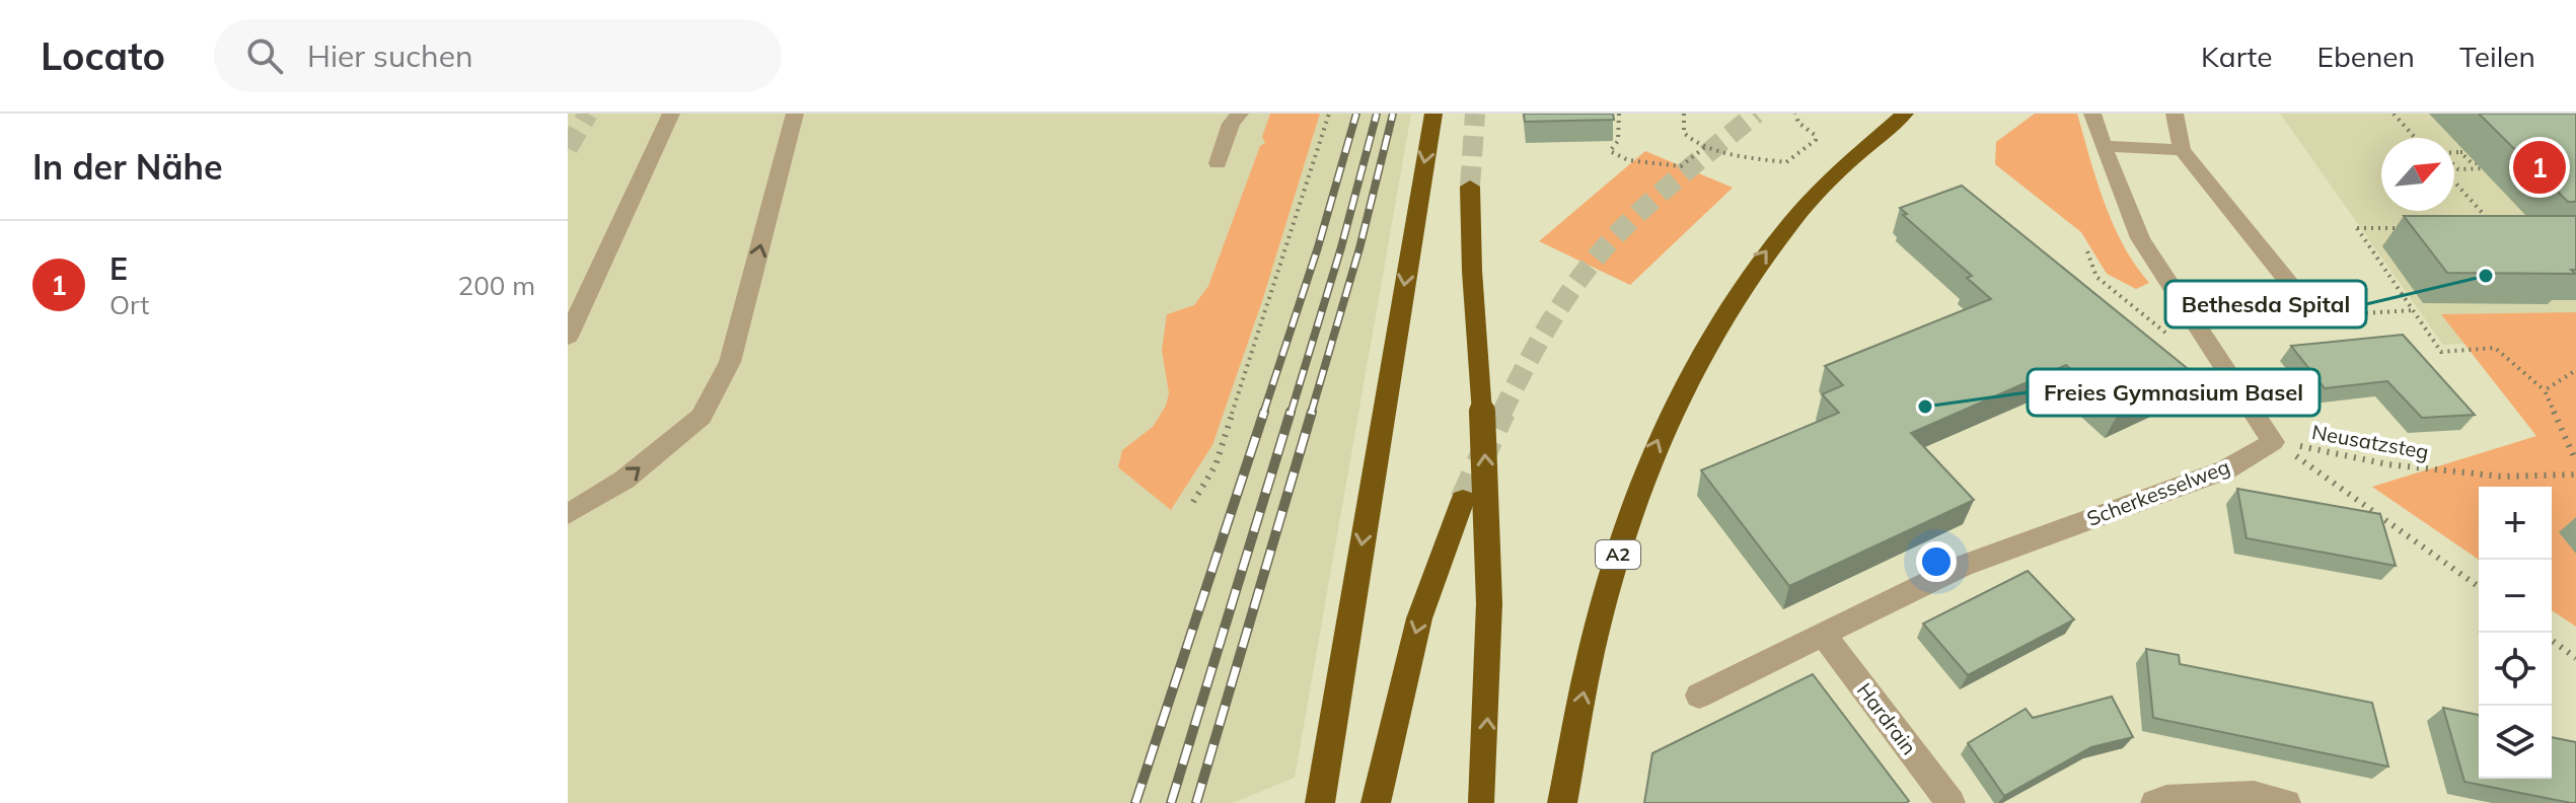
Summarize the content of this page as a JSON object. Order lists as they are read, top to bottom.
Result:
{
  "streets": {
    "highway": ["A2"],
    "street": ["Scherkesselweg", "Hardrain"],
    "path": ["Neusatzsteg"]
  },
  "crossings": [
    ["Neusatzsteg", "Scherkesselweg"],
    ["Scherkesselweg", "Hardrain"]
  ],
  "places": ["Bethesda Spital", "Freies Gymnasium Basel"],
  "north": "top right",
  "page": {
    "header": "Locato",
    "search": "Hier suchen",
    "nav": ["Karte", "Ebenen", "Teilen"],
    "heading": "In der Nähe",
    "pins": "1",
    "list": [
      {
        "mark": "1",
        "name": "E",
        "note": "Ort",
        "value": "200 m"
      }
    ],
    "map_buttons": ["+", "−"]
  }
}
